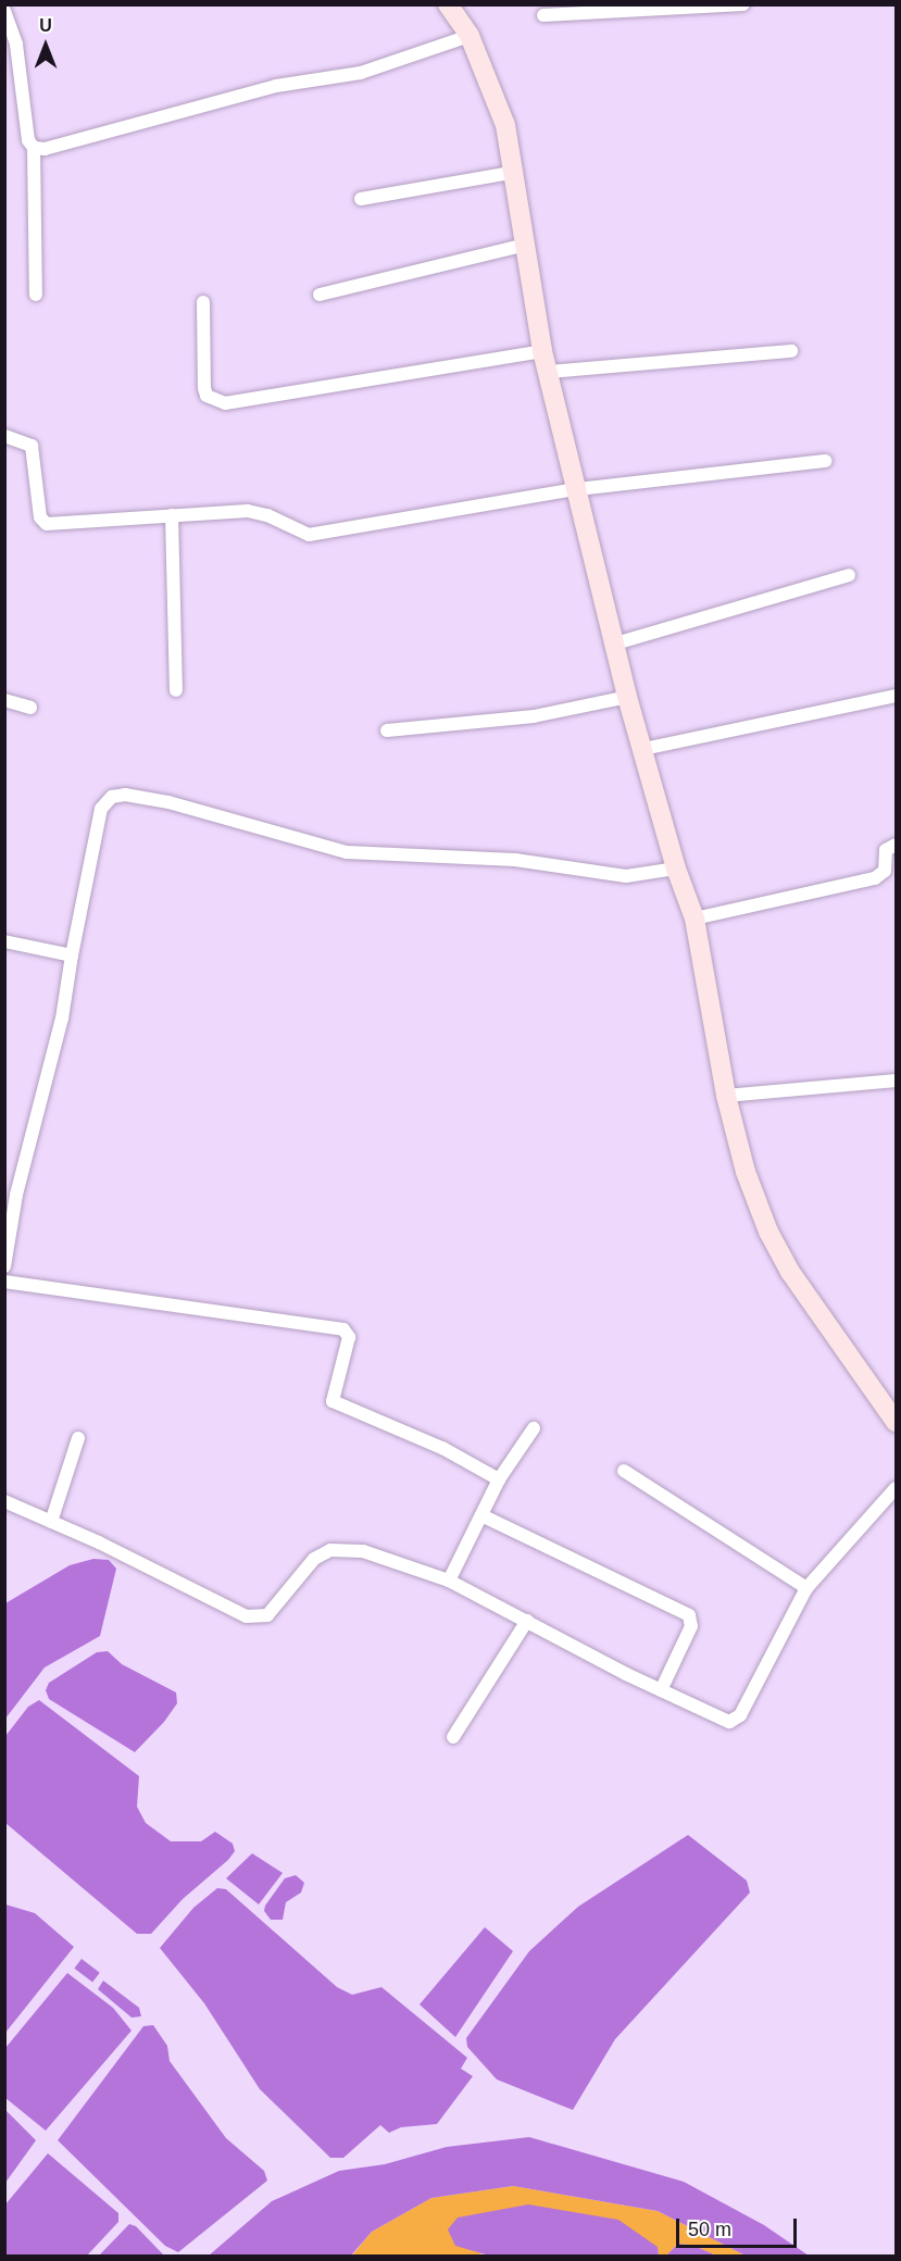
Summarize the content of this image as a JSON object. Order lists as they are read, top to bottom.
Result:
{
  "scale_bar": "50 m",
  "north": "top"
}
